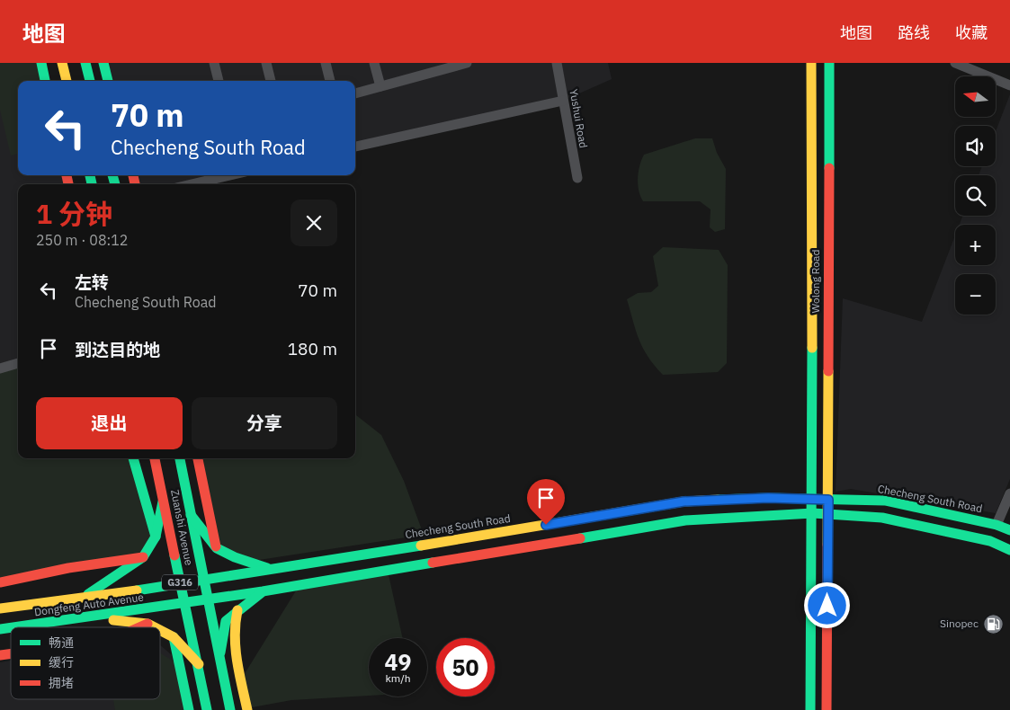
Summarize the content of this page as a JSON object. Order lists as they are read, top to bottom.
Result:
{
  "streets": {
    "main road": [
      "Wolong Road",
      "Checheng South Road",
      "Zuanshi Avenue",
      "G316",
      "Dongfeng Auto Avenue"
    ],
    "street": ["Yushui Road"]
  },
  "crossings": [
    ["Wolong Road", "Checheng South Road"],
    ["Checheng South Road", "Zuanshi Avenue"],
    ["Checheng South Road", "Dongfeng Auto Avenue"],
    ["Zuanshi Avenue", "Dongfeng Auto Avenue"]
  ],
  "places": {
    "fuel station": ["Sinopec"]
  },
  "legend": ["畅通", "缓行", "拥堵"],
  "north": "left",
  "page": {
    "header": "地图",
    "nav": ["地图", "路线", "收藏"],
    "map_buttons": ["+", "−"],
    "turn": ["70 m", "Checheng South Road"],
    "heading": ["1 分钟", "250 m · 08:12"],
    "list": [
      {
        "name": "左转",
        "note": "Checheng South Road",
        "value": "70 m"
      },
      {
        "name": "到达目的地",
        "value": "180 m"
      }
    ],
    "buttons": ["退出", "分享"],
    "speed": "49 km/h",
    "limit": "50"
  }
}
